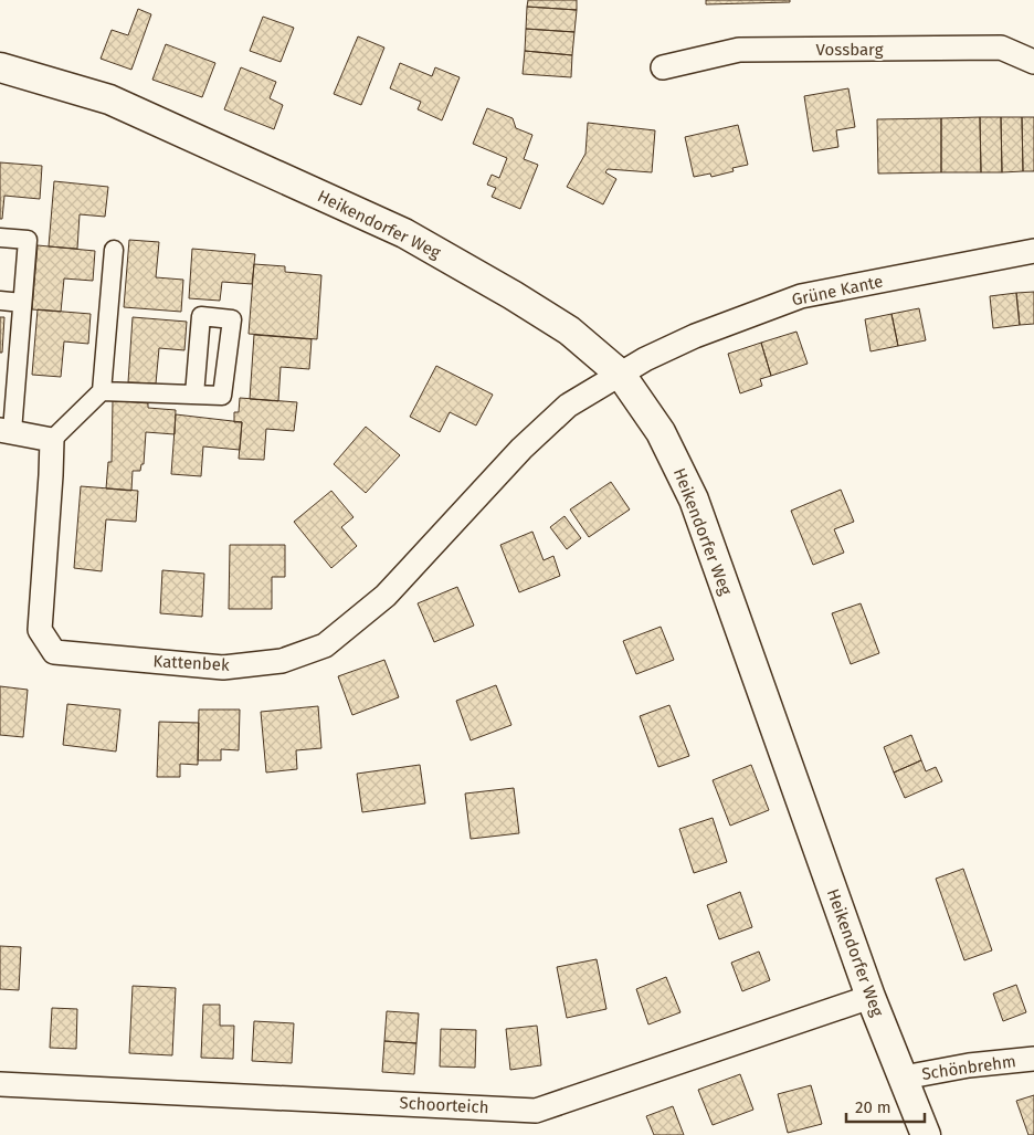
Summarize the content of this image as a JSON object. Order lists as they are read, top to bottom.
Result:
{
  "streets": {
    "street": [
      "Vossbarg",
      "Heikendorfer Weg",
      "Grüne Kante",
      "Kattenbek",
      "Schönbrehm",
      "Schoorteich"
    ]
  },
  "crossings": [
    ["Heikendorfer Weg", "Grüne Kante"],
    ["Heikendorfer Weg", "Kattenbek"],
    ["Heikendorfer Weg", "Schönbrehm"],
    ["Heikendorfer Weg", "Schoorteich"],
    ["Grüne Kante", "Kattenbek"]
  ],
  "scale_bar": "20 m"
}
